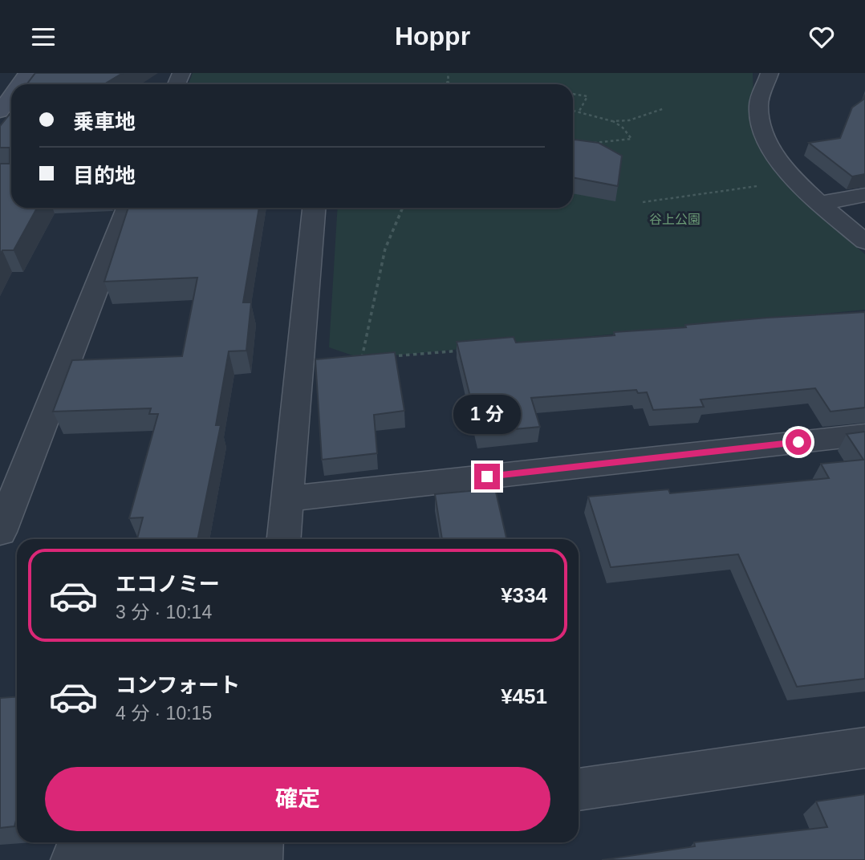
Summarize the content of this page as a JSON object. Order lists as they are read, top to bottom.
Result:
{
  "parks": ["谷上公園"],
  "page": {
    "header": "Hoppr",
    "banner": ["乗車地", "目的地"],
    "bubble": "1 分",
    "list": [
      {
        "name": "エコノミー",
        "note": "3 分 · 10:14",
        "value": "¥334"
      },
      {
        "name": "コンフォート",
        "note": "4 分 · 10:15",
        "value": "¥451"
      }
    ],
    "buttons": "確定"
  }
}
